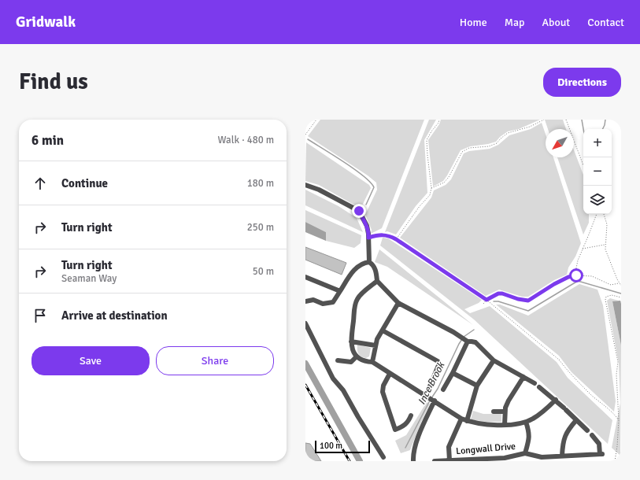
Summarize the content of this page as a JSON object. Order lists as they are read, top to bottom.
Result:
{
  "streets": {
    "street": ["Longwall Drive"]
  },
  "water": ["Ince Brook"],
  "scale_bar": "100 m",
  "north": "bottom left",
  "page": {
    "header": "Gridwalk",
    "nav": [
      "Home",
      "Map",
      "About",
      "Contact"
    ],
    "buttons": [
      "Directions",
      ["Save", "Share"]
    ],
    "title": "Find us",
    "heading": ["6 min", "Walk · 480 m"],
    "map_buttons": ["+", "−"],
    "list": [
      ["Continue", "180 m"],
      ["Turn right", "250 m"],
      ["Turn right", "Seaman Way", "50 m"],
      "Arrive at destination"
    ],
    "scale": "100 m"
  }
}
